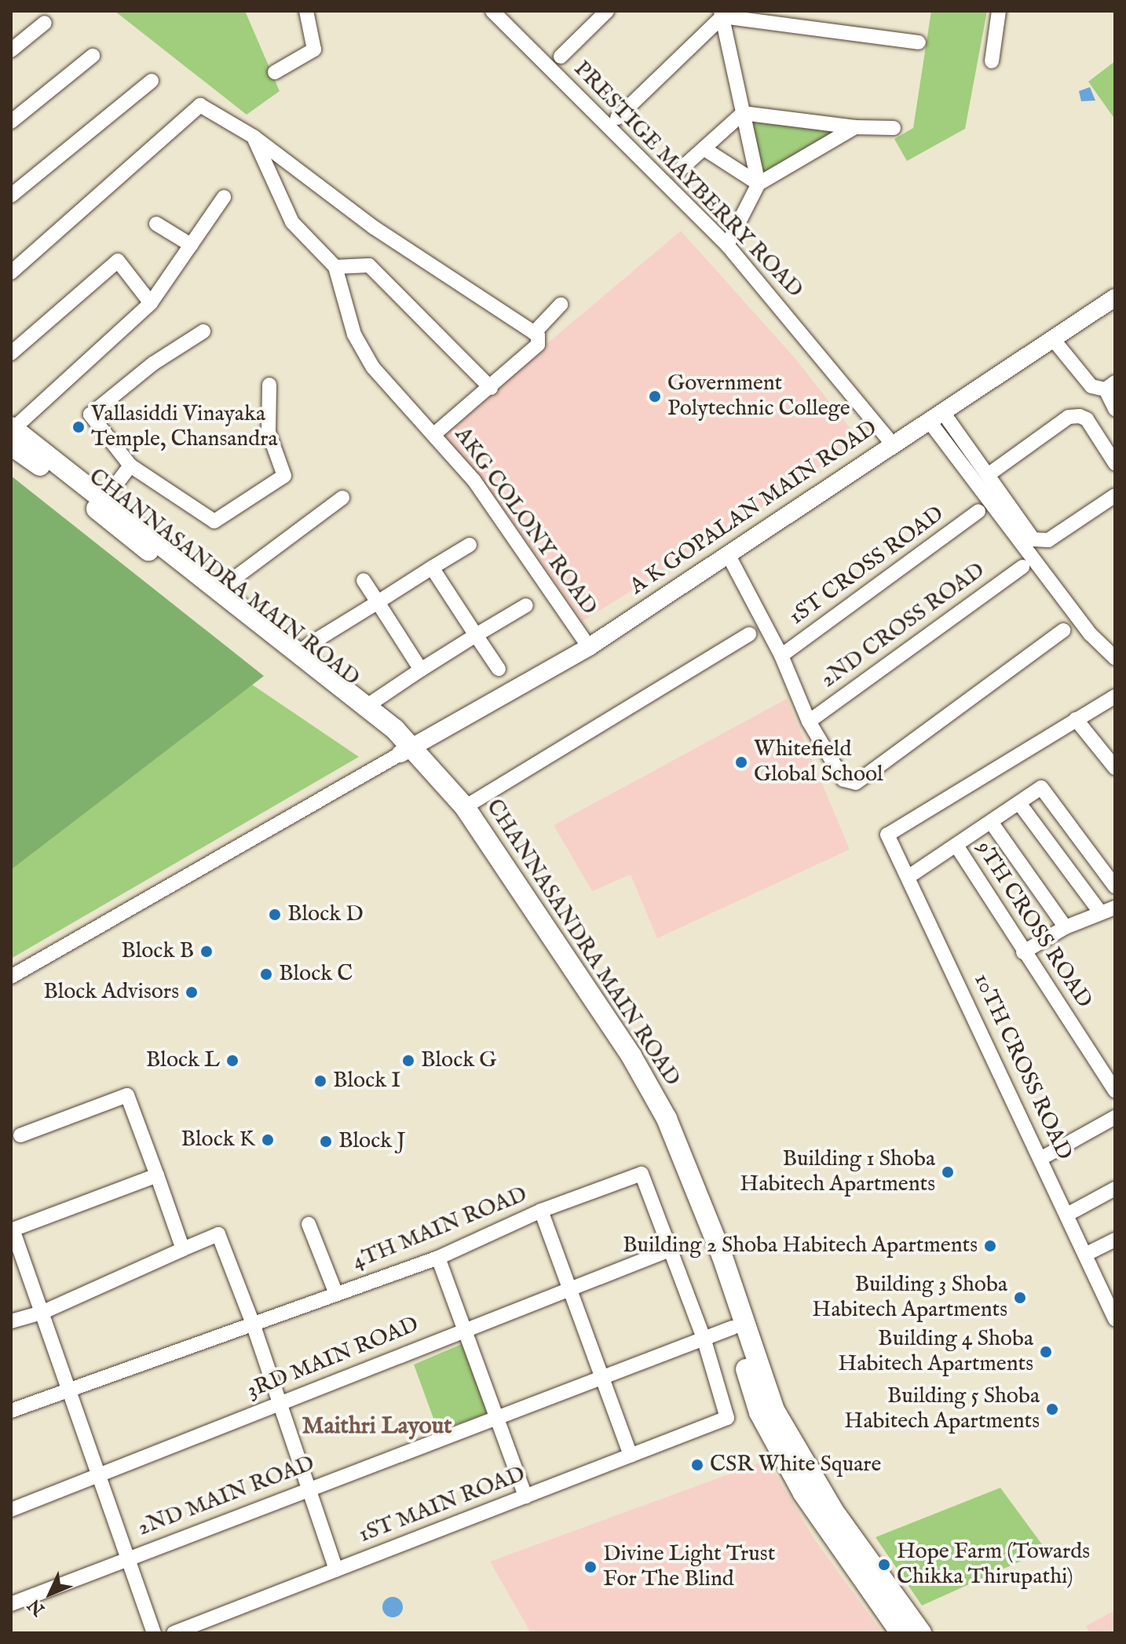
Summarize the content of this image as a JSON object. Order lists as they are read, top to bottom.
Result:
{
  "streets": {
    "main road": ["CHANNASANDRA MAIN ROAD"],
    "street": [
      "PRESTIGE MAYBERRY ROAD",
      "A K GOPALAN MAIN ROAD",
      "AKG COLONY ROAD",
      "1ST CROSS ROAD",
      "2ND CROSS ROAD",
      "9TH CROSS ROAD",
      "10TH CROSS ROAD",
      "4TH MAIN ROAD",
      "3RD MAIN ROAD",
      "2ND MAIN ROAD",
      "1ST MAIN ROAD"
    ]
  },
  "crossings": [
    ["PRESTIGE MAYBERRY ROAD", "A K GOPALAN MAIN ROAD"],
    ["A K GOPALAN MAIN ROAD", "AKG COLONY ROAD"],
    ["A K GOPALAN MAIN ROAD", "CHANNASANDRA MAIN ROAD"],
    ["CHANNASANDRA MAIN ROAD", "2ND MAIN ROAD"],
    ["4TH MAIN ROAD", "3RD MAIN ROAD"],
    ["4TH MAIN ROAD", "2ND MAIN ROAD"],
    ["4TH MAIN ROAD", "1ST MAIN ROAD"]
  ],
  "districts": ["Maithri Layout"],
  "places": [
    "Government Polytechnic College",
    "Vallasiddi Vinayaka Temple, Chansandra",
    "Whitefield Global School",
    "Block D",
    "Block B",
    "Block C",
    "Block Advisors",
    "Block L",
    "Block G",
    "Block I",
    "Block K",
    "Block J",
    "Building 1 Shoba Habitech Apartments",
    "Building 2 Shoba Habitech Apartments",
    "Building 3 Shoba Habitech Apartments",
    "Building 4 Shoba Habitech Apartments",
    "Building 5 Shoba Habitech Apartments",
    "CSR White Square",
    "Hope Farm (Towards Chikka Thirupathi)",
    "Divine Light Trust For The Blind"
  ],
  "north": "bottom left"
}
